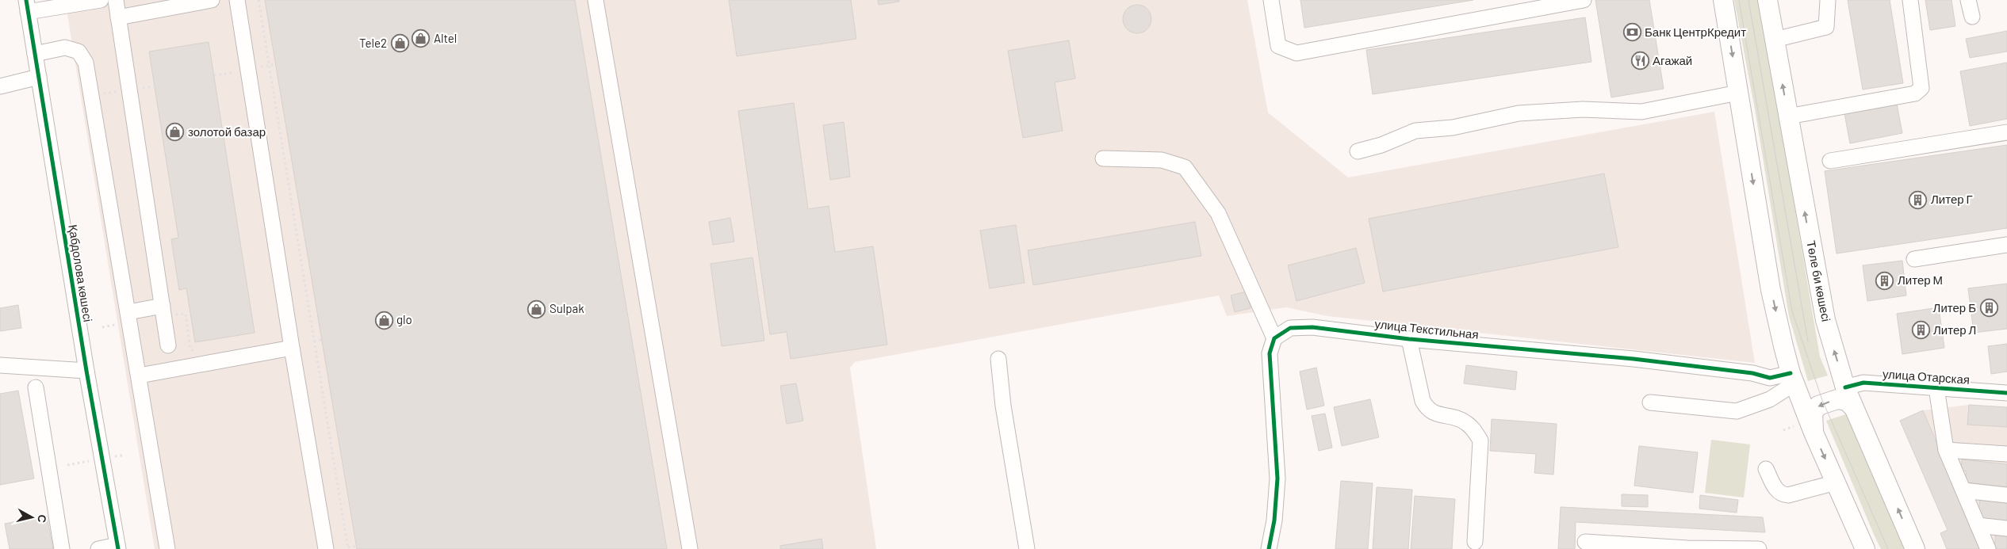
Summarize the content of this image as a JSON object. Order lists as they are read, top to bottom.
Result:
{
  "streets": {
    "main road": ["Төле би көшесі"],
    "street": ["Қабдолова көшесі", "улица Текстильная", "улица Отарская"]
  },
  "crossings": [
    ["Төле би көшесі", "улица Отарская"]
  ],
  "places": {
    "bank": ["Банк ЦентрКредит"],
    "shop": [
      "Altel",
      "Tele2",
      "золотой базар",
      "Sulpak",
      "glo"
    ],
    "restaurant": ["Агажай"],
    "building": [
      "Литер Г",
      "Литер М",
      "Литер Б",
      "Литер Л"
    ]
  },
  "north": "right"
}
